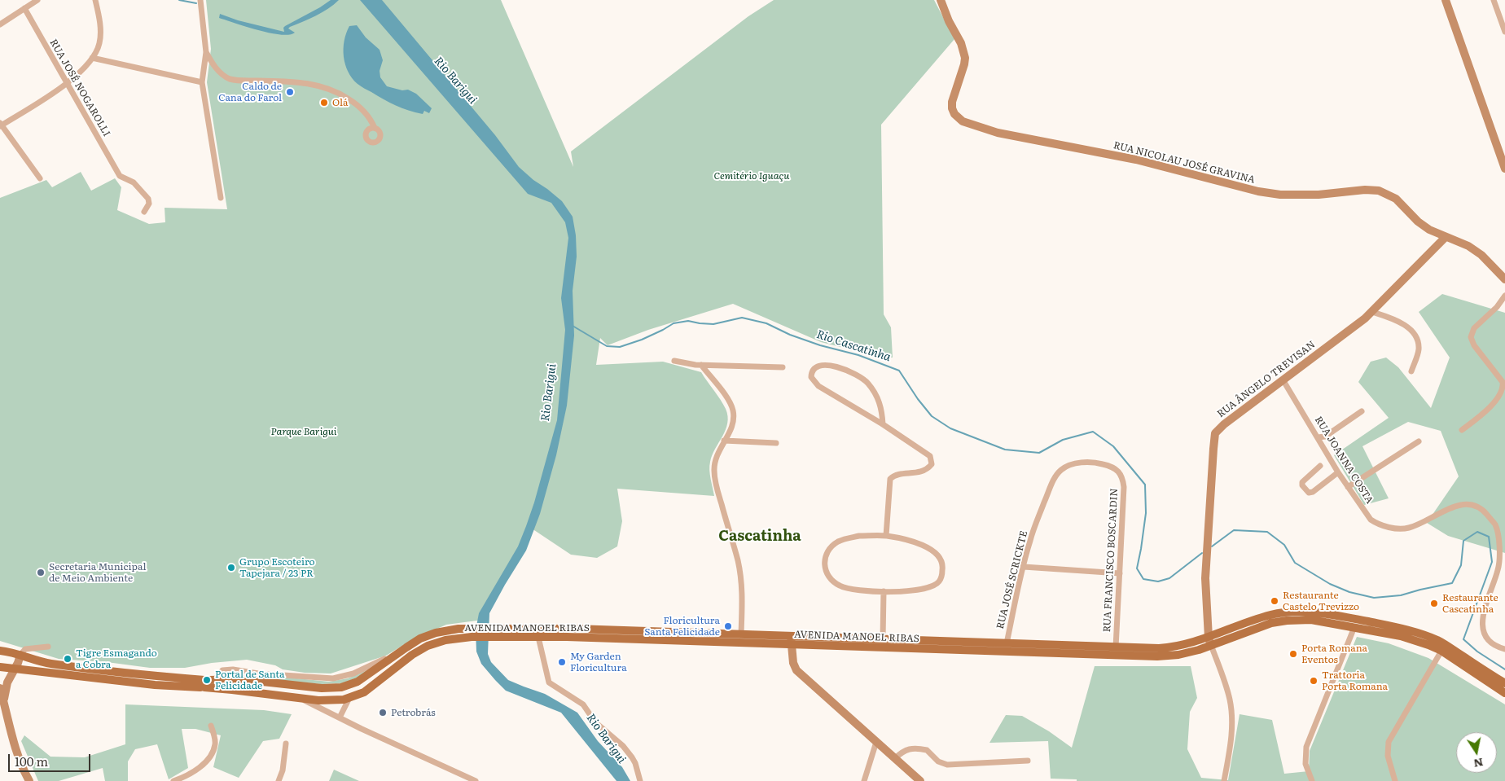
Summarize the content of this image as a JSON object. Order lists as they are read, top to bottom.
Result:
{
  "streets": {
    "main road": ["RUA NICOLAU JOSÉ GRAVINA", "RUA ÂNGELO TREVISAN", "AVENIDA MANOEL RIBAS"],
    "street": [
      "RUA JOSÉ NOGAROLLI",
      "RUA JOANNA COSTA",
      "RUA FRANCISCO BOSCARDIN",
      "RUA JOSÉ SCRICKTE"
    ]
  },
  "crossings": [
    ["RUA NICOLAU JOSÉ GRAVINA", "RUA ÂNGELO TREVISAN"],
    ["RUA ÂNGELO TREVISAN", "RUA JOANNA COSTA"],
    ["RUA ÂNGELO TREVISAN", "AVENIDA MANOEL RIBAS"],
    ["RUA FRANCISCO BOSCARDIN", "RUA JOSÉ SCRICKTE"],
    ["RUA FRANCISCO BOSCARDIN", "AVENIDA MANOEL RIBAS"],
    ["RUA JOSÉ SCRICKTE", "AVENIDA MANOEL RIBAS"]
  ],
  "districts": ["Cascatinha"],
  "water": ["Rio Barigui", "Rio Cascatinha"],
  "parks": ["Cemitério Iguaçu", "Parque Barigui"],
  "places": [
    "Caldo de Cana do Farol",
    "Olá",
    "Grupo Escoteiro Tapejara / 23 PR",
    "Secretaria Municipal de Meio Ambiente",
    "Restaurante Castelo Trevizzo",
    "Restaurante Cascatinha",
    "Floricultura Santa Felicidade",
    "Porta Romana Eventos",
    "Tigre Esmagando a Cobra",
    "My Garden Floricultura",
    "Portal de Santa Felicidade",
    "Trattoria Porta Romana",
    "Petrobrás"
  ],
  "scale_bar": "100 m",
  "north": "bottom"
}
